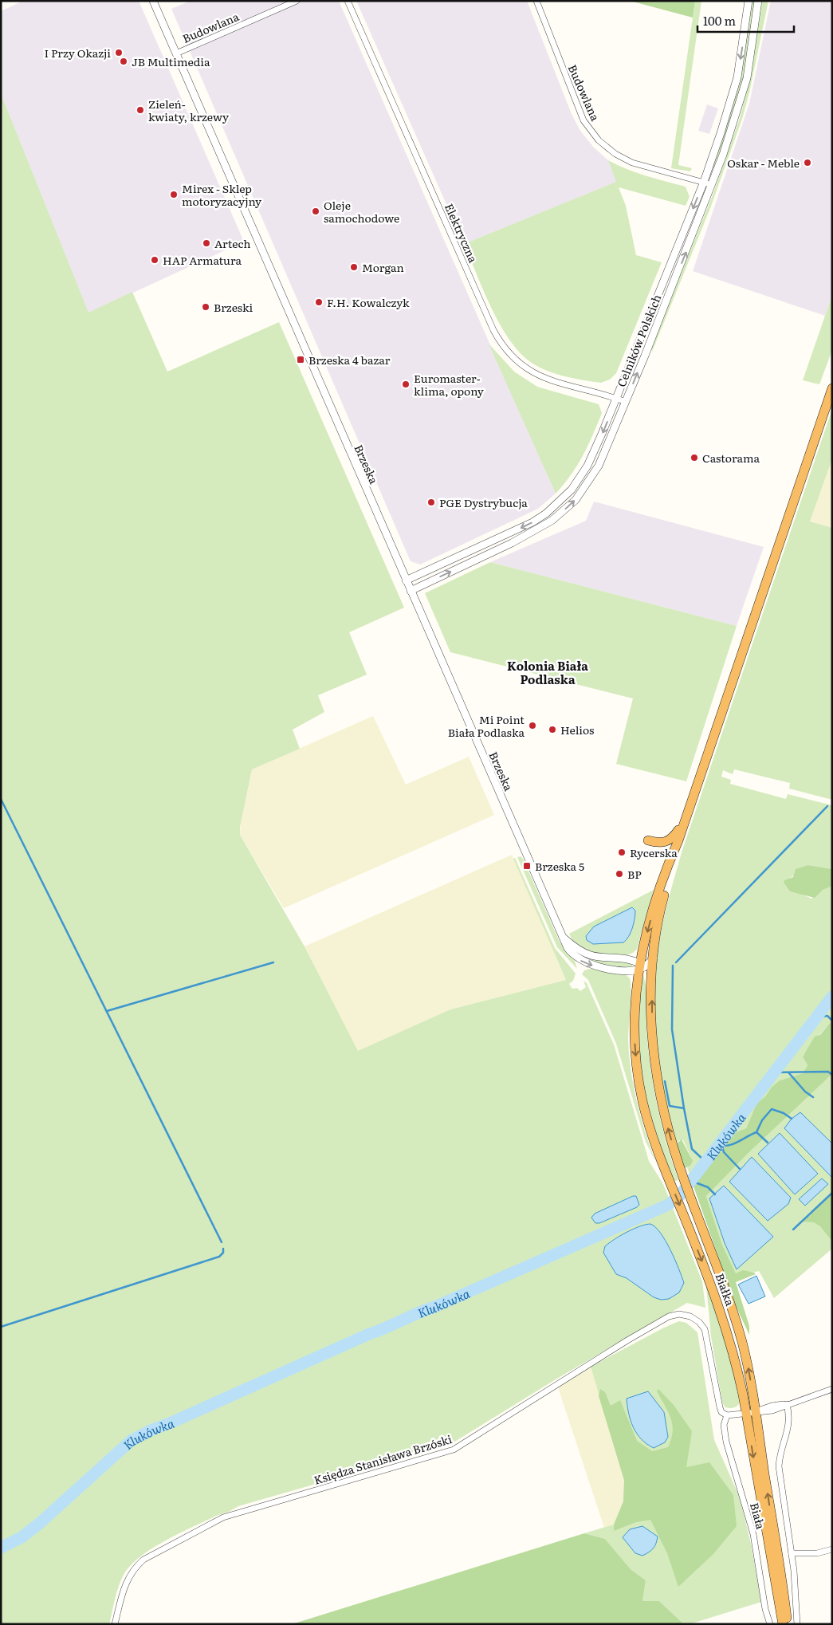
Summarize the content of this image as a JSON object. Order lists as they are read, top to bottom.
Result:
{
  "streets": {
    "highway": ["Białka"],
    "street": [
      "Budowlana",
      "Elektryczna",
      "Celników Polskich",
      "Brzeska",
      "Księdza Stanisława Brzóski",
      "Biała"
    ]
  },
  "crossings": [
    ["Budowlana", "Celników Polskich"],
    ["Budowlana", "Brzeska"],
    ["Elektryczna", "Celników Polskich"],
    ["Celników Polskich", "Brzeska"],
    ["Brzeska", "Białka"],
    ["Księdza Stanisława Brzóski", "Biała"]
  ],
  "districts": ["Kolonia Biała Podlaska"],
  "water": ["Klukówka"],
  "places": {
    "other": [
      "I Przy Okazji",
      "JB Multimedia",
      "Zieleń- kwiaty, krzewy",
      "Oskar - Meble",
      "Mirex - Sklep motoryzacyjny",
      "Oleje samochodowe",
      "Artech",
      "HAP Armatura",
      "Morgan",
      "F.H. Kowalczyk",
      "Brzeski",
      "Euromaster- klima, opony",
      "Castorama",
      "PGE Dystrybucja",
      "Mi Point Biała Podlaska",
      "Helios",
      "Rycerska",
      "BP"
    ],
    "transit": ["Brzeska 4 bazar", "Brzeska 5"]
  },
  "scale_bar": "100 m"
}
